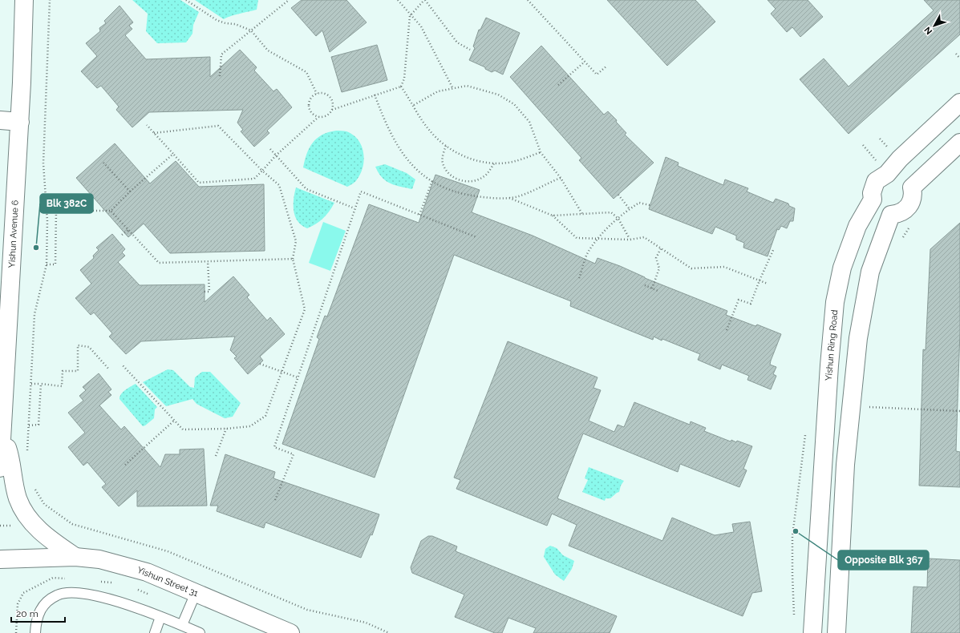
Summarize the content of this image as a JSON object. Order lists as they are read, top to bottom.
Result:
{
  "streets": {
    "main road": ["Yishun Avenue 6", "Yishun Ring Road", "Yishun Street 31"]
  },
  "places": ["Blk 382C", "Opposite Blk 367"],
  "scale_bar": "20 m",
  "north": "bottom left"
}
